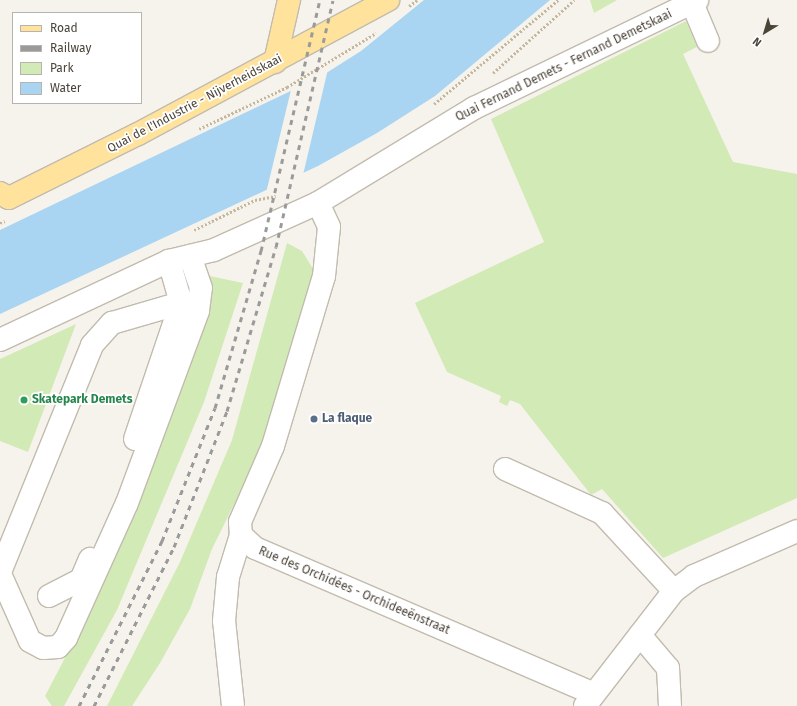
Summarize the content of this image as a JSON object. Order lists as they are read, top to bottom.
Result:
{
  "streets": {
    "main road": ["Quai de l'Industrie - Nijverheidskaai"],
    "street": ["Quai Fernand Demets - Fernand Demetskaai", "Rue des Orchidées - Orchideeënstraat"]
  },
  "places": ["Skatepark Demets", "La flaque"],
  "legend": [
    "Road",
    "Railway",
    "Park",
    "Water"
  ],
  "north": "bottom left"
}
